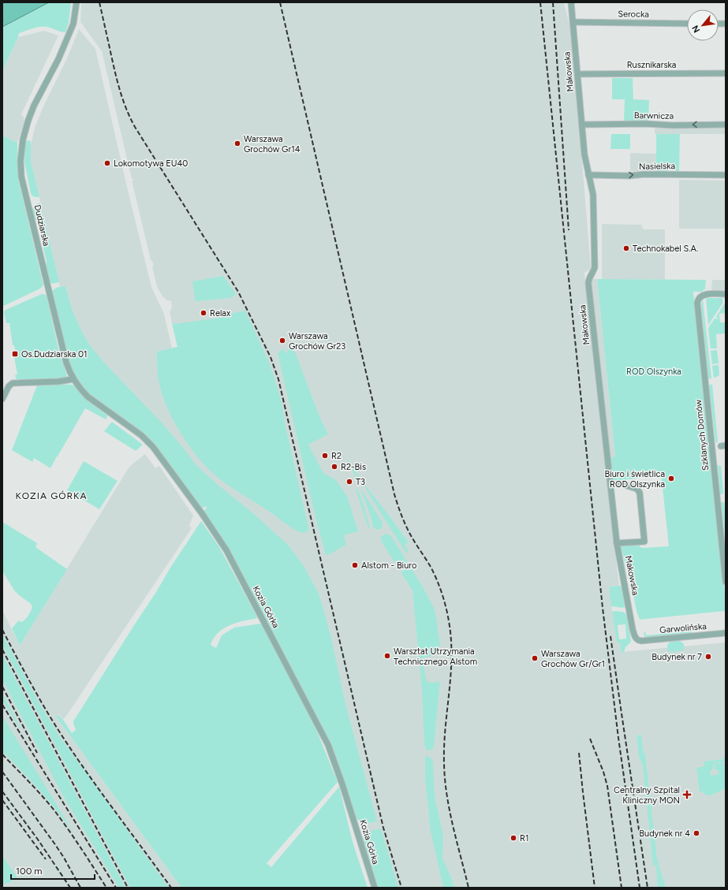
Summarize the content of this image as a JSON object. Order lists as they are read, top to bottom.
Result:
{
  "streets": {
    "street": [
      "Serocka",
      "Rusznikarska",
      "Makowska",
      "Barwnicza",
      "Nasielska",
      "Dudziarska",
      "Szklanych Domów",
      "Kozia Górka",
      "Garwolińska"
    ]
  },
  "crossings": [
    ["Serocka", "Makowska"],
    ["Rusznikarska", "Makowska"],
    ["Makowska", "Barwnicza"],
    ["Makowska", "Nasielska"],
    ["Makowska", "Garwolińska"],
    ["Dudziarska", "Kozia Górka"]
  ],
  "one_way": ["Barwnicza", "Nasielska"],
  "districts": ["KOZIA GÓRKA"],
  "parks": ["ROD Olszynka"],
  "places": {
    "other": [
      "Warszawa Grochów Gr14",
      "Lokomotywa EU40",
      "Technokabel S.A.",
      "Relax",
      "Warszawa Grochów Gr23",
      "R2",
      "R2-Bis",
      "Biuro i świetlica ROD Olszynka",
      "T3",
      "Alstom - Biuro",
      "Warsztat Utrzymania Technicznego Alstom",
      "Budynek nr 7",
      "Warszawa Grochów Gr/Gr1",
      "Budynek nr 4",
      "R1"
    ],
    "transit": ["Os.Dudziarska 01"],
    "health": ["Centralny Szpital Kliniczny MON"]
  },
  "scale_bar": "100 m",
  "north": "bottom left"
}
